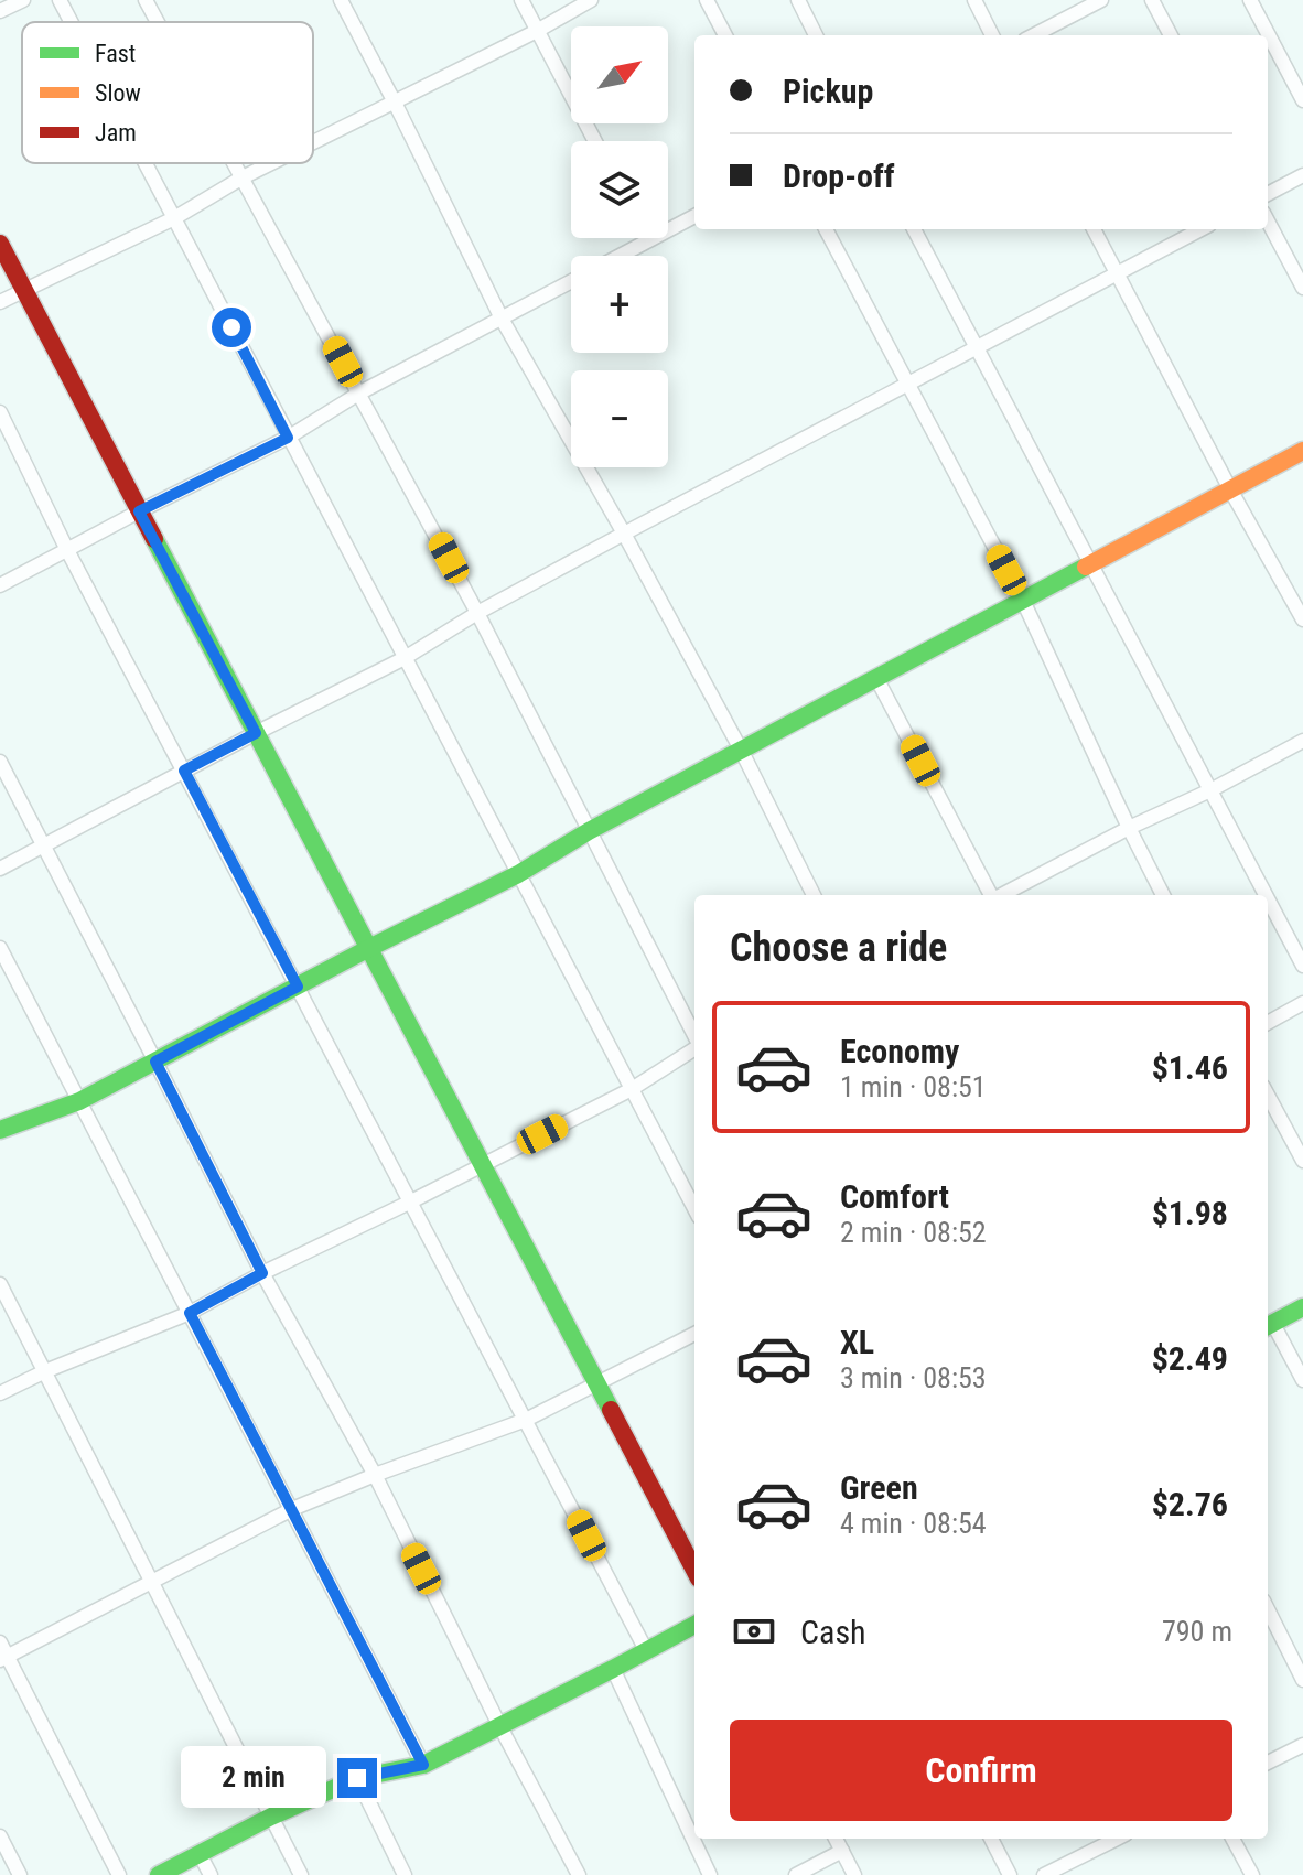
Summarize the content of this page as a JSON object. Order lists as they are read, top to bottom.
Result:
{
  "legend": ["Fast", "Slow", "Jam"],
  "north": "top right",
  "page": {
    "map_buttons": ["+", "−"],
    "banner": ["Pickup", "Drop-off"],
    "heading": "Choose a ride",
    "list": [
      {
        "name": "Economy",
        "note": "1 min · 08:51",
        "value": "$1.46"
      },
      {
        "name": "Comfort",
        "note": "2 min · 08:52",
        "value": "$1.98"
      },
      {
        "name": "XL",
        "note": "3 min · 08:53",
        "value": "$2.49"
      },
      {
        "name": "Green",
        "note": "4 min · 08:54",
        "value": "$2.76"
      }
    ],
    "pay": ["Cash", "790 m"],
    "buttons": "Confirm",
    "bubble": "2 min"
  }
}
